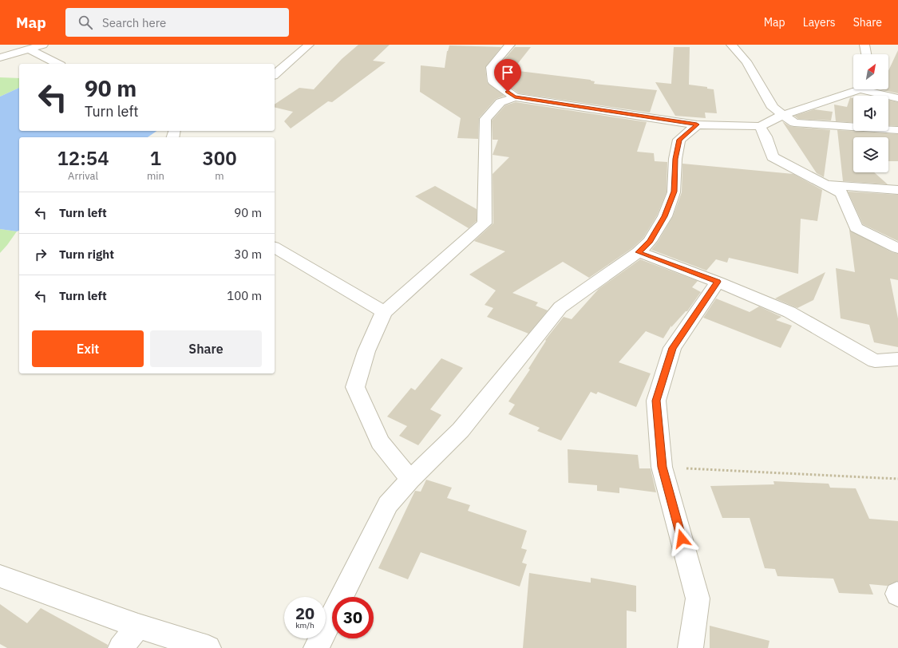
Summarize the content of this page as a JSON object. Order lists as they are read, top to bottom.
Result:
{
  "north": "top right",
  "page": {
    "header": "Map",
    "search": "Search here",
    "nav": ["Map", "Layers", "Share"],
    "turn": ["90 m", "Turn left"],
    "eta": [
      "12:54",
      "Arrival",
      "1",
      "min",
      "300",
      "m"
    ],
    "list": [
      {
        "name": "Turn left",
        "value": "90 m"
      },
      {
        "name": "Turn right",
        "value": "30 m"
      },
      {
        "name": "Turn left",
        "value": "100 m"
      }
    ],
    "buttons": ["Exit", "Share"],
    "speed": "20 km/h",
    "limit": "30"
  }
}
